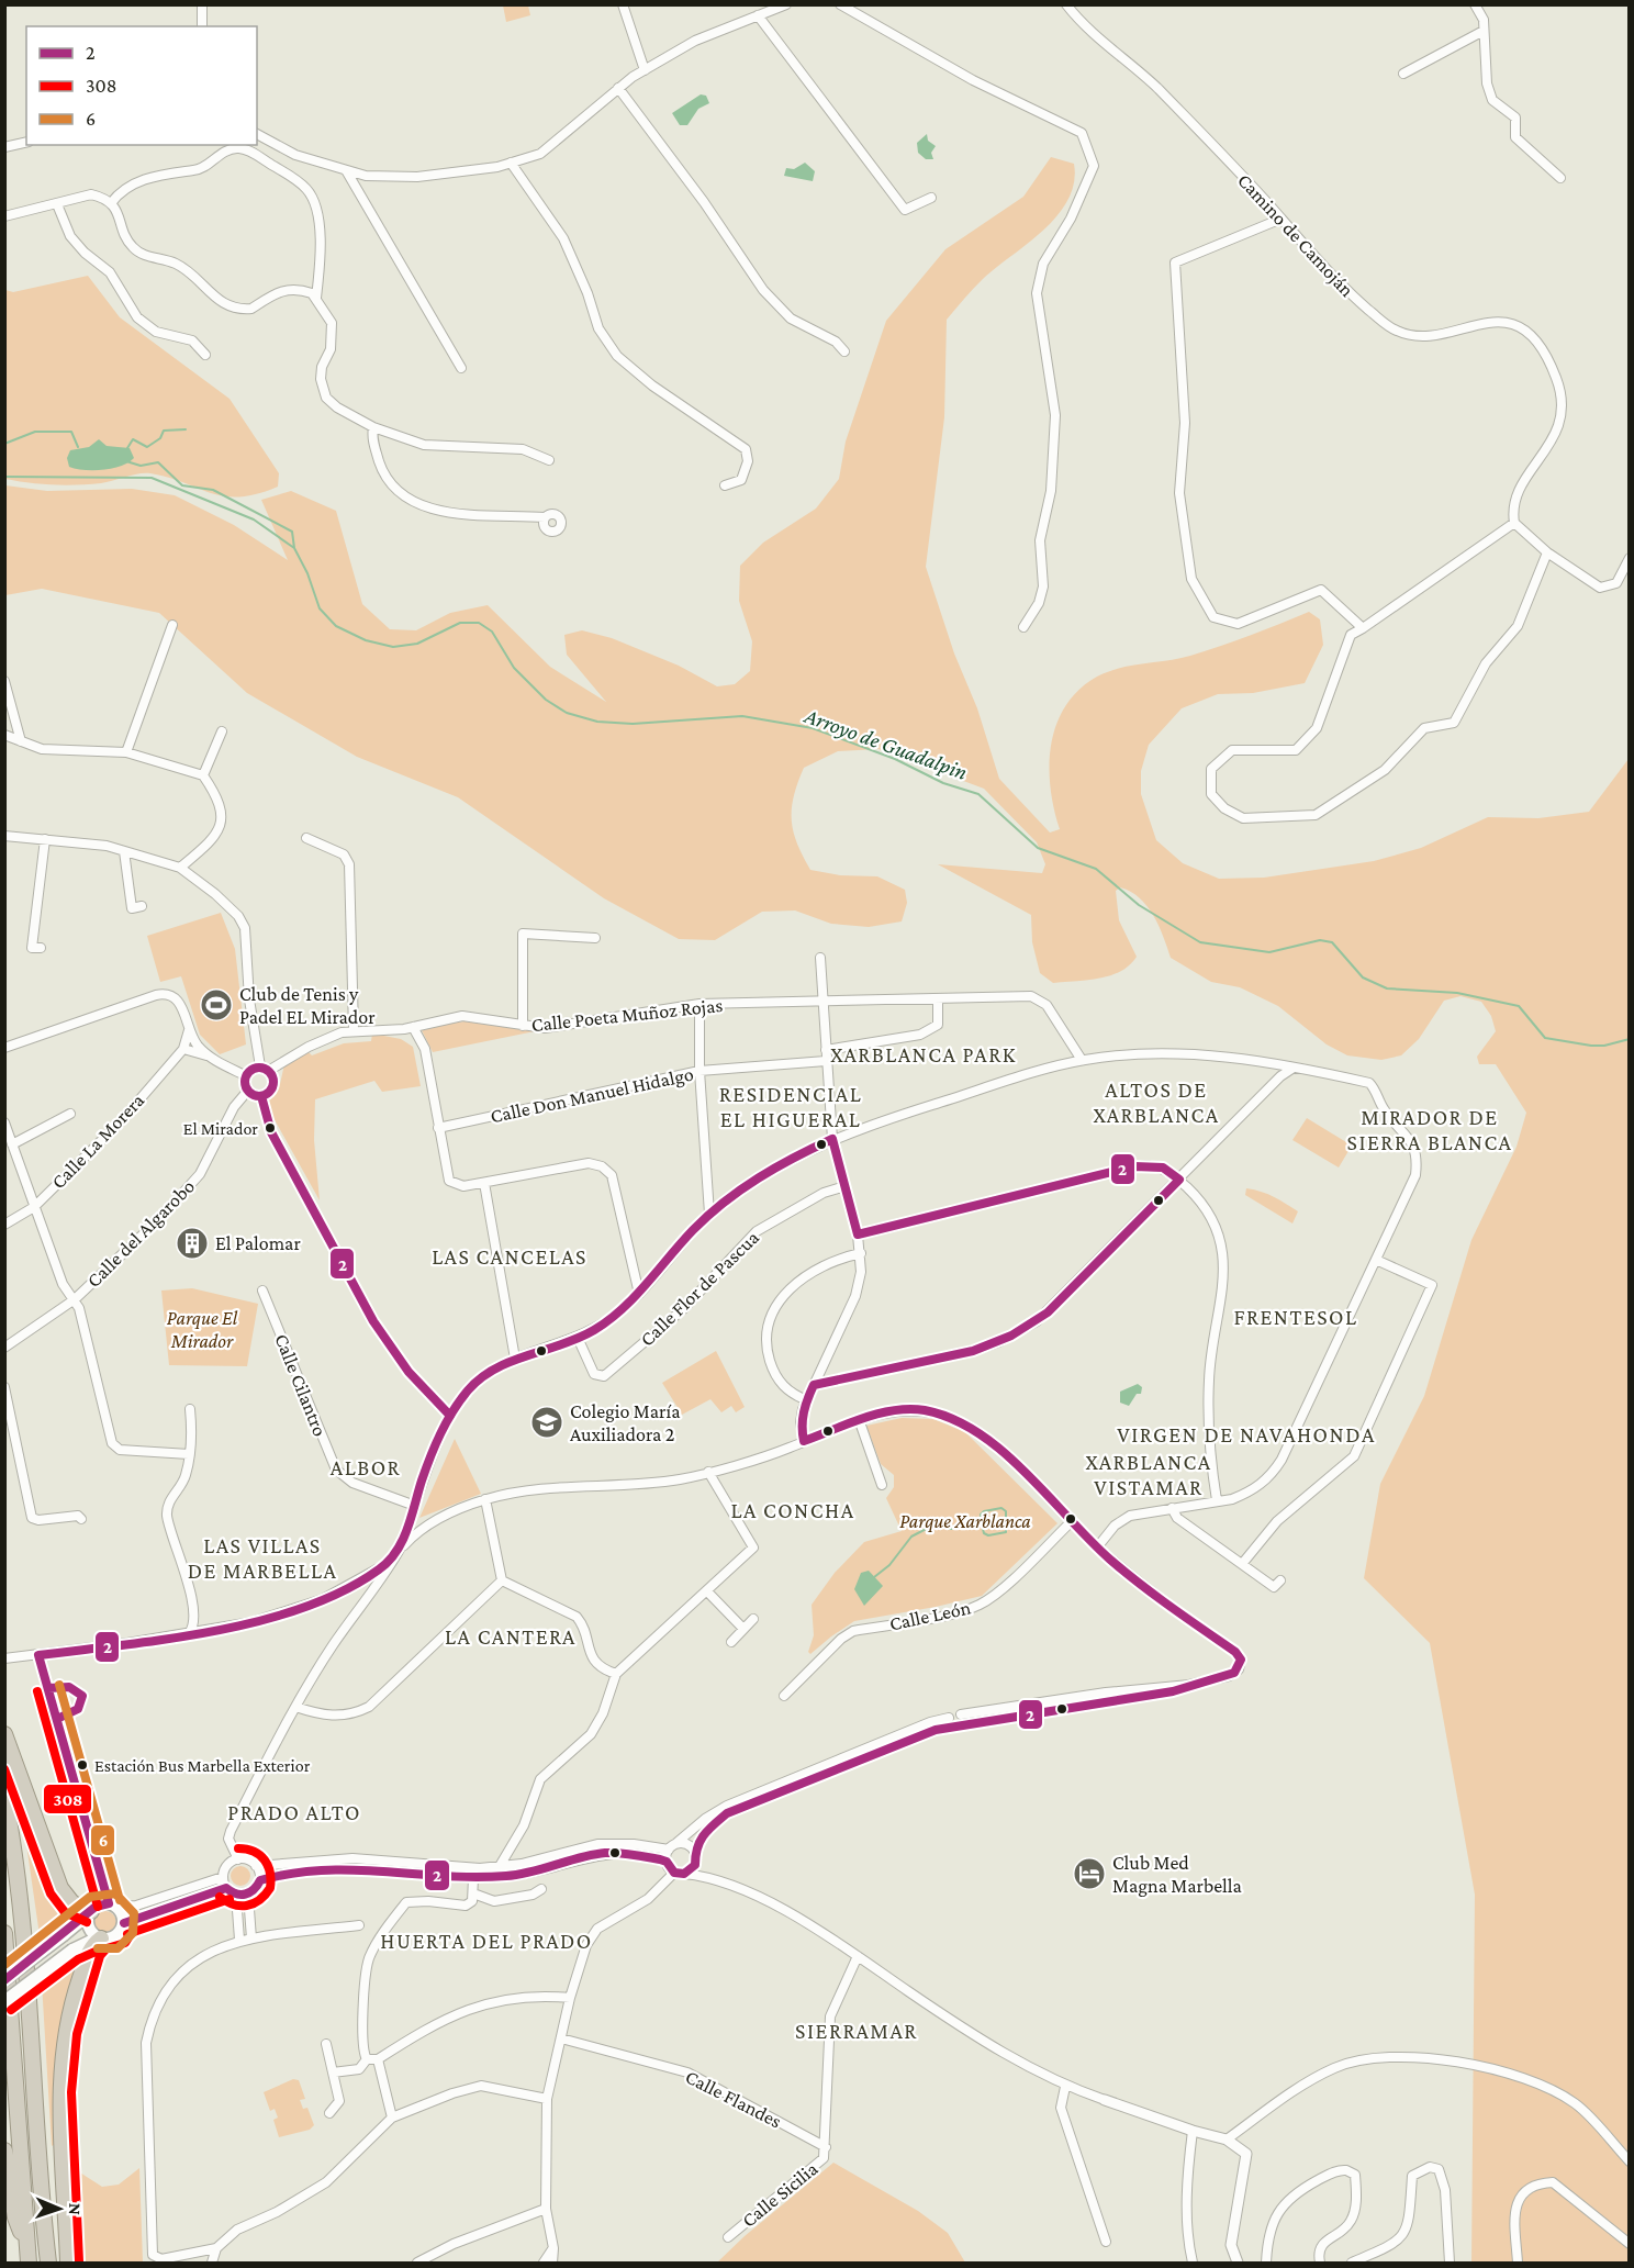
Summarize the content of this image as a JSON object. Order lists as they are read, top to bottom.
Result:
{
  "streets": {
    "street": [
      "Camino de Camoján",
      "Calle Poeta Muñoz Rojas",
      "Calle Don Manuel Hidalgo",
      "Calle La Morera",
      "Calle del Algarobo",
      "Calle Flor de Pascua",
      "Calle Cilantro",
      "Calle León",
      "Calle Flandes",
      "Calle Sicilia"
    ]
  },
  "crossings": [
    ["Calle Poeta Muñoz Rojas", "Calle del Algarobo"],
    ["Calle Flandes", "Calle Sicilia"]
  ],
  "districts": [
    "XARBLANCA PARK",
    "ALTOS DE XARBLANCA",
    "RESIDENCIAL EL HIGUERAL",
    "MIRADOR DE SIERRA BLANCA",
    "LAS CANCELAS",
    "FRENTESOL",
    "VIRGEN DE NAVAHONDA",
    "XARBLANCA VISTAMAR",
    "ALBOR",
    "LA CONCHA",
    "LAS VILLAS DE MARBELLA",
    "LA CANTERA",
    "PRADO ALTO",
    "HUERTA DEL PRADO",
    "SIERRAMAR"
  ],
  "water": ["Arroyo de Guadalpin"],
  "parks": ["Parque El Mirador", "Parque Xarblanca"],
  "places": {
    "sports": ["Club de Tenis y Padel EL Mirador"],
    "other": ["El Mirador", "Estación Bus Marbella Exterior"],
    "building": ["El Palomar"],
    "school or university": ["Colegio María Auxiliadora 2"],
    "hotel": ["Club Med Magna Marbella"]
  },
  "lines": ["transit line 2", "transit line 6", "transit line 308"],
  "legend": ["2", "308", "6"],
  "north": "right"
}
